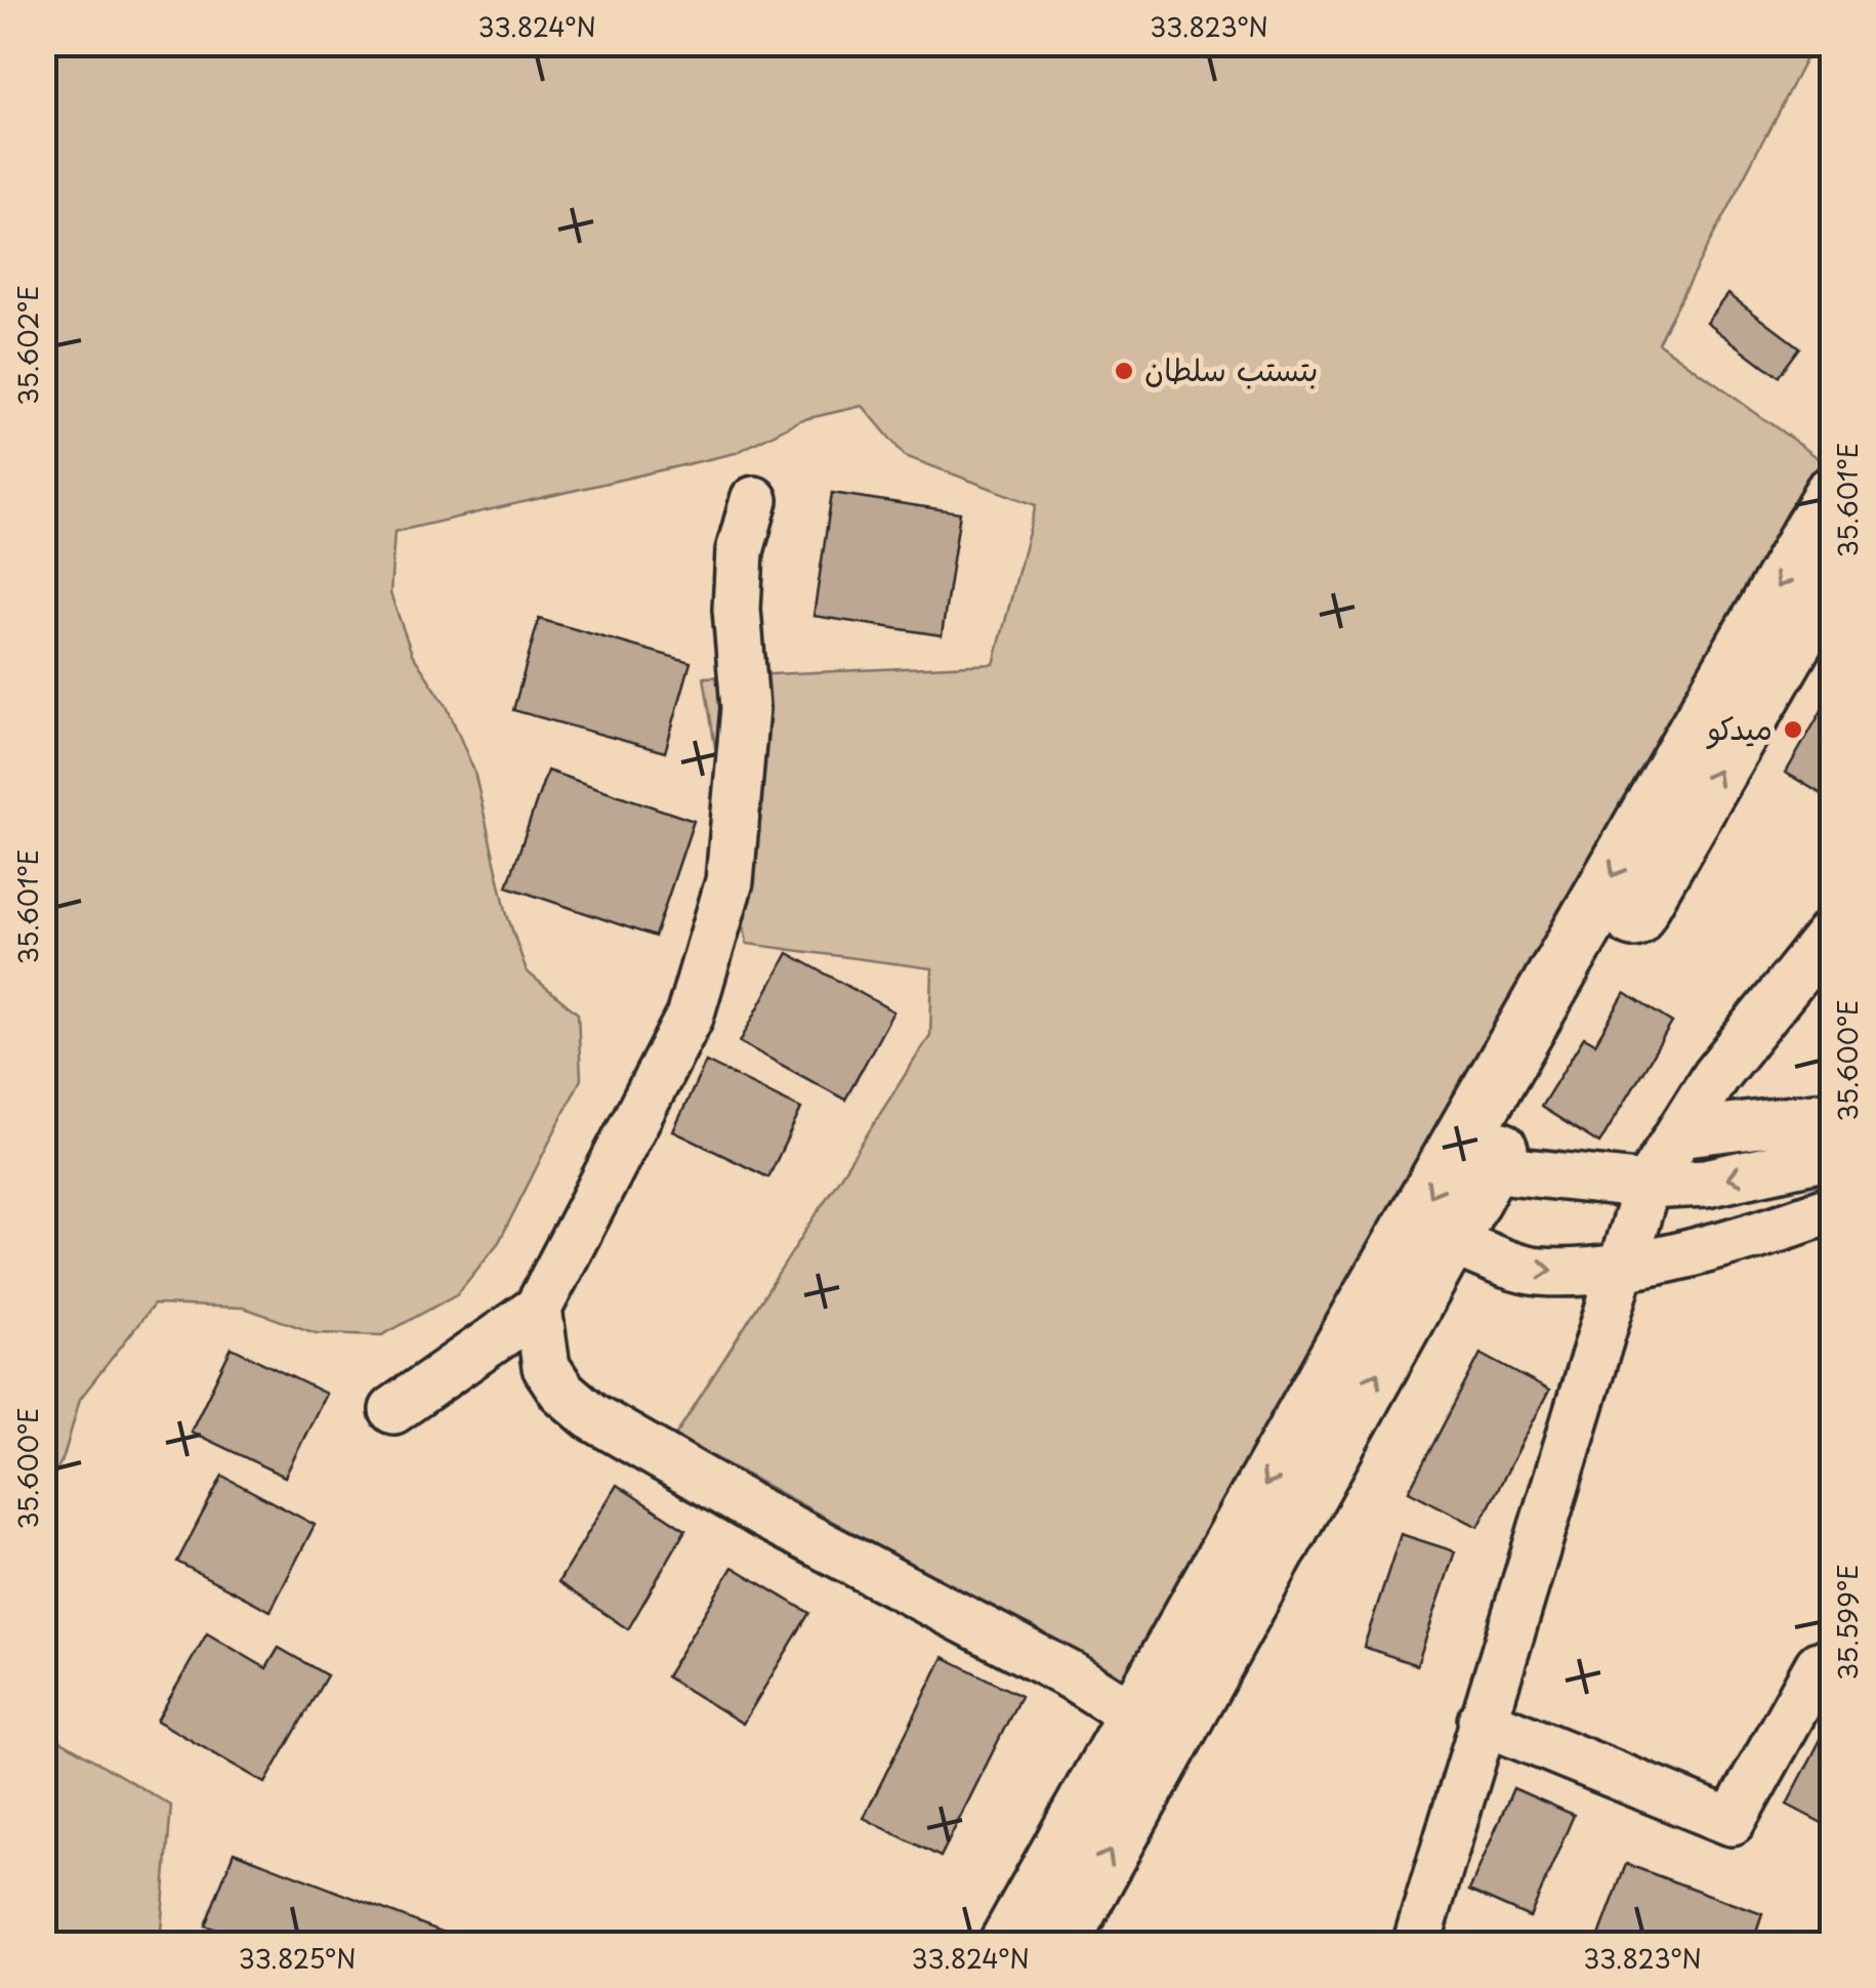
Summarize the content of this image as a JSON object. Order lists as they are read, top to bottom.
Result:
{
  "places": ["بتستب سلطان", "ميدكو"],
  "coordinates": [
    "33.824°N",
    "33.823°N",
    "35.602°E",
    "35.601°E",
    "35.600°E",
    "35.599°E",
    "33.825°N"
  ]
}
